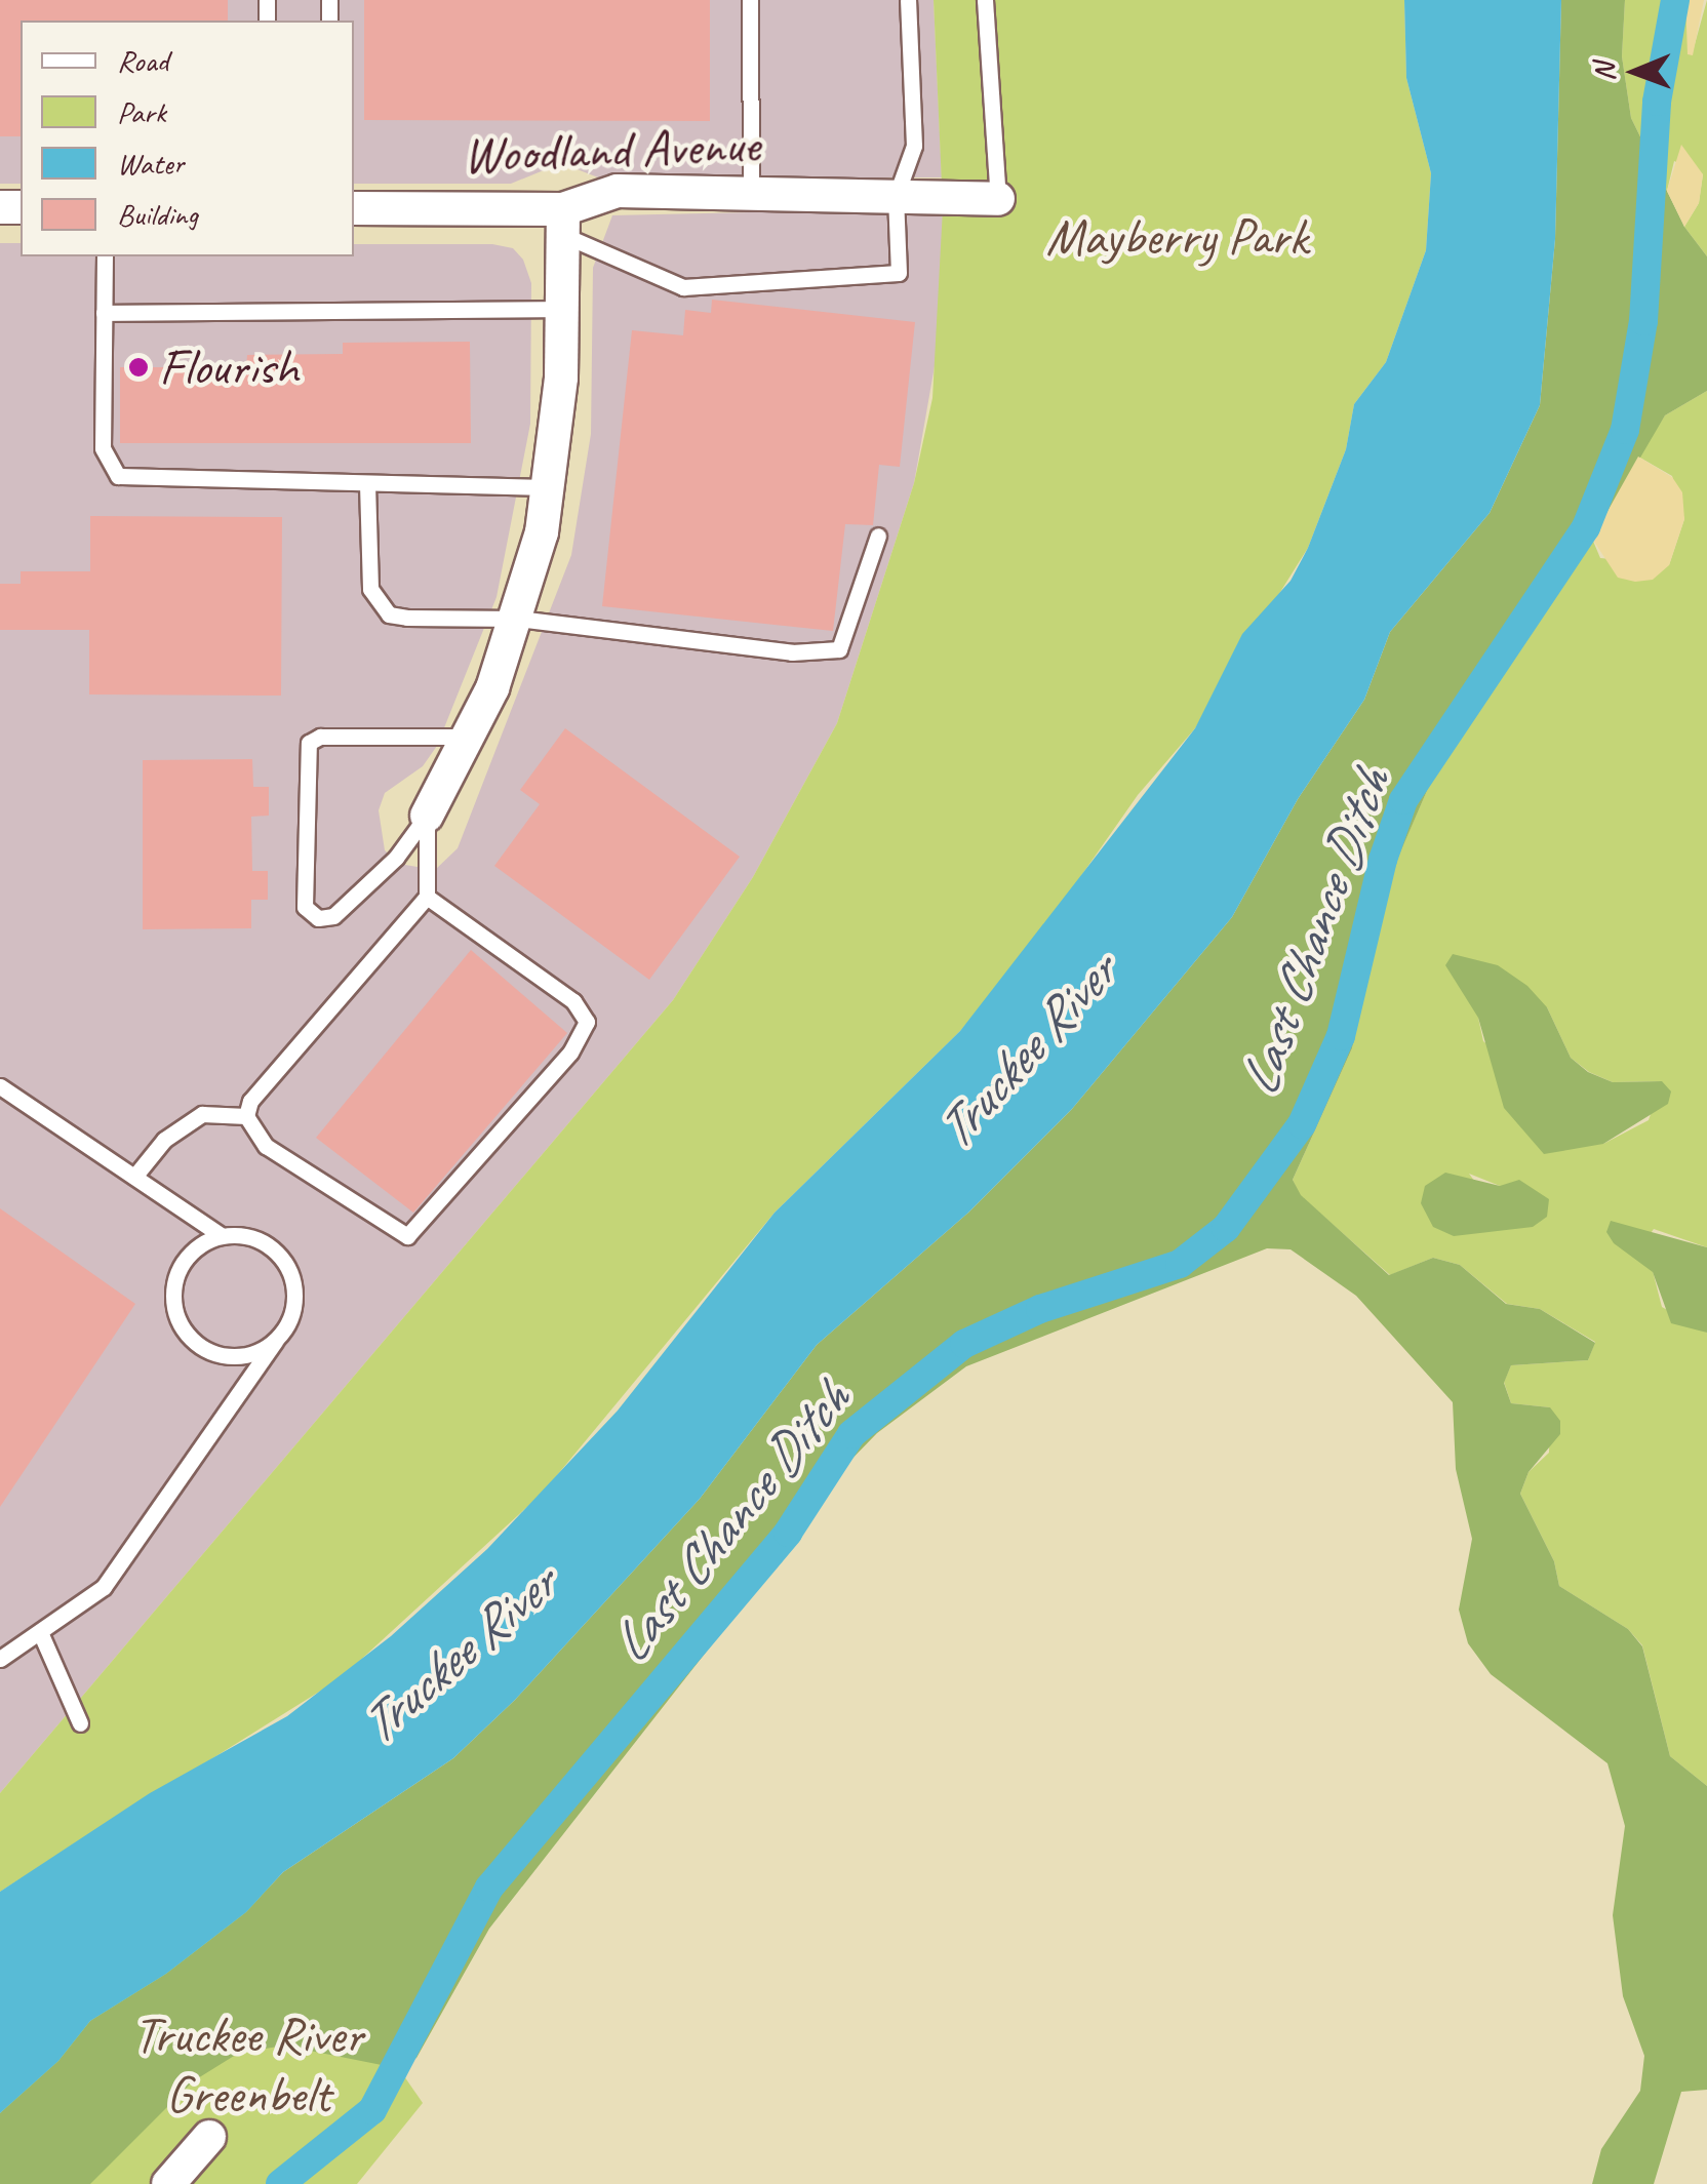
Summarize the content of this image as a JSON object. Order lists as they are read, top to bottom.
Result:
{
  "streets": {
    "street": ["Woodland Avenue"]
  },
  "water": ["Last Chance Ditch", "Truckee River"],
  "parks": ["Mayberry Park", "Truckee River Greenbelt"],
  "places": ["Flourish"],
  "legend": [
    "Road",
    "Park",
    "Water",
    "Building"
  ],
  "north": "left"
}
